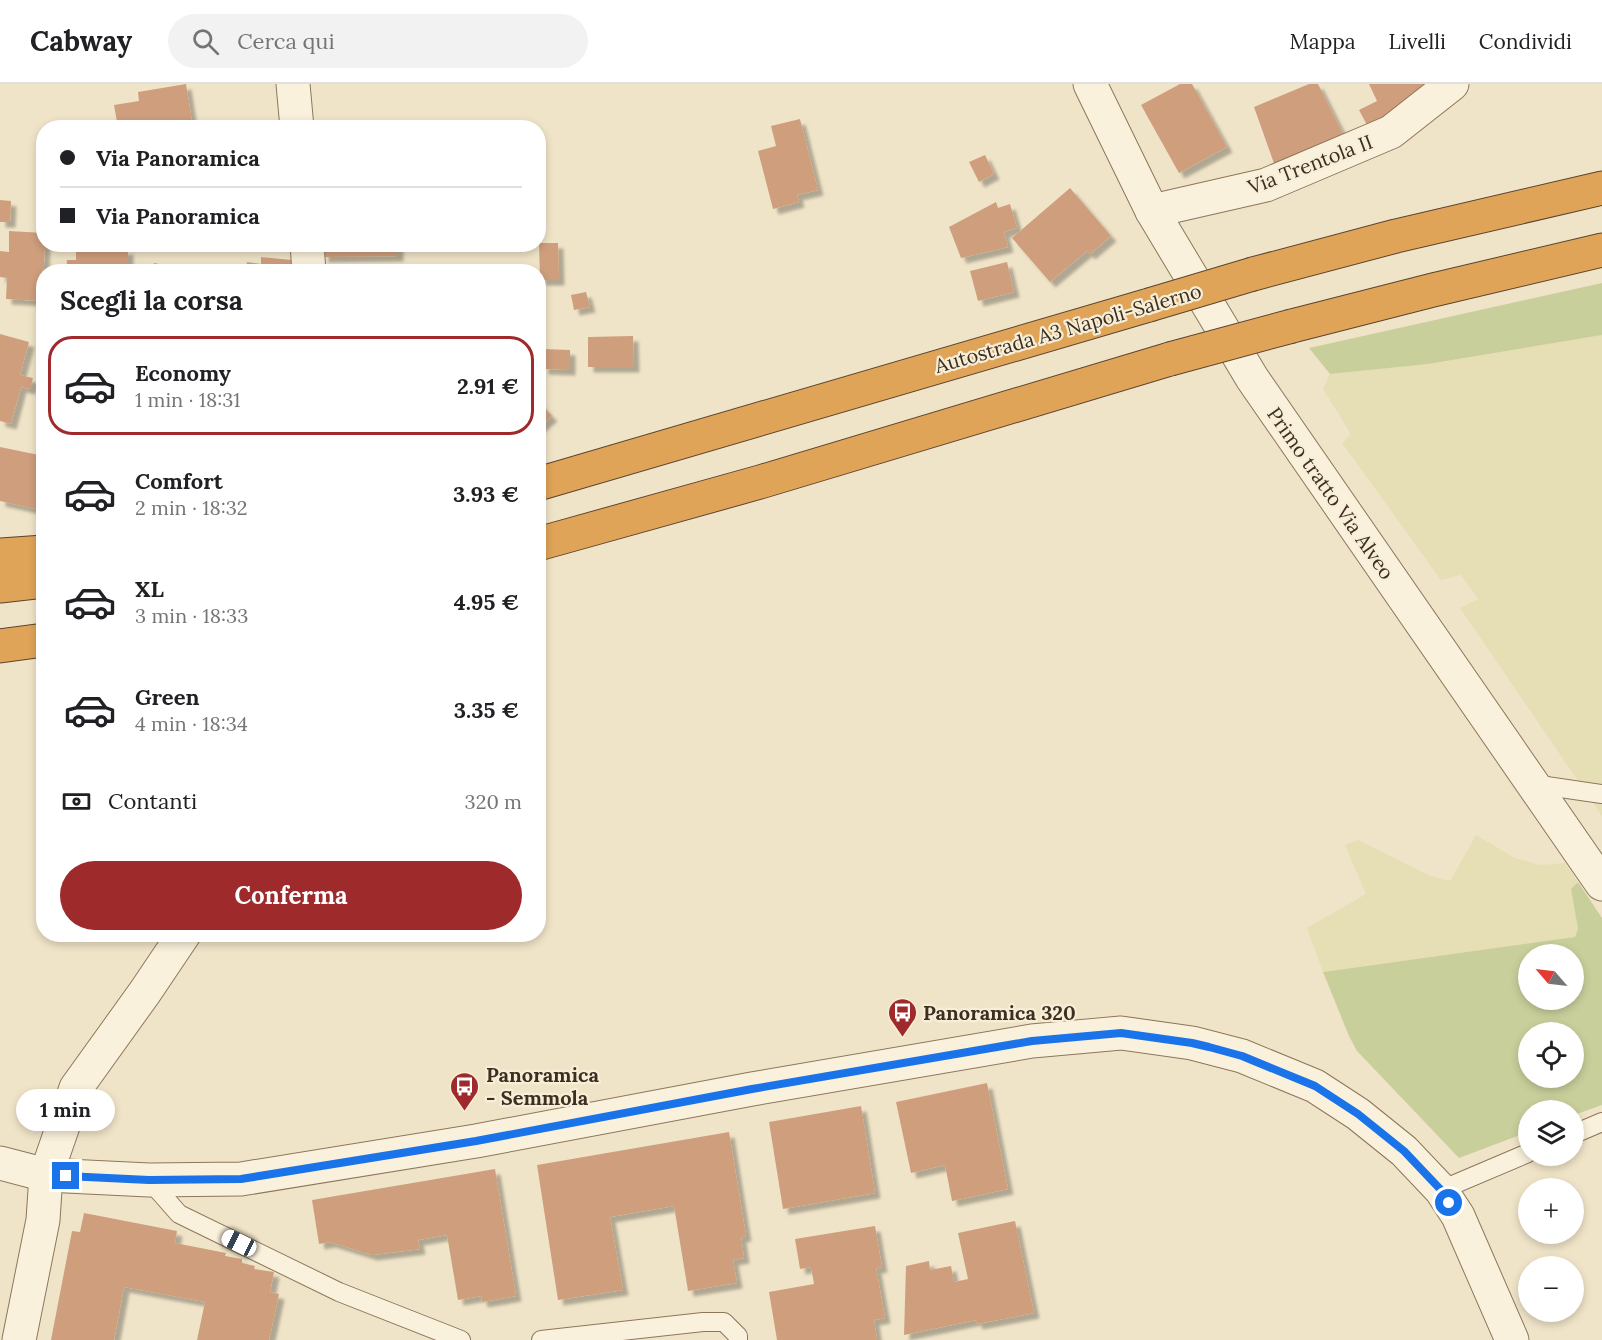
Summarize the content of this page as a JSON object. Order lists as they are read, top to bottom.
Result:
{
  "streets": {
    "highway": ["Autostrada A3 Napoli-Salerno"],
    "street": ["Via Trentola II", "Primo tratto Via Alveo"]
  },
  "crossings": [
    ["Via Trentola II", "Primo tratto Via Alveo"]
  ],
  "places": {
    "bus stop": ["Panoramica 320", "Panoramica - Semmola"]
  },
  "north": "top left",
  "page": {
    "header": "Cabway",
    "search": "Cerca qui",
    "nav": ["Mappa", "Livelli", "Condividi"],
    "banner": ["Via Panoramica", "Via Panoramica"],
    "heading": "Scegli la corsa",
    "list": [
      {
        "name": "Economy",
        "note": "1 min · 18:31",
        "value": "2.91 €"
      },
      {
        "name": "Comfort",
        "note": "2 min · 18:32",
        "value": "3.93 €"
      },
      {
        "name": "XL",
        "note": "3 min · 18:33",
        "value": "4.95 €"
      },
      {
        "name": "Green",
        "note": "4 min · 18:34",
        "value": "3.35 €"
      }
    ],
    "pay": ["Contanti", "320 m"],
    "buttons": "Conferma",
    "map_buttons": ["+", "−"],
    "bubble": "1 min"
  }
}
